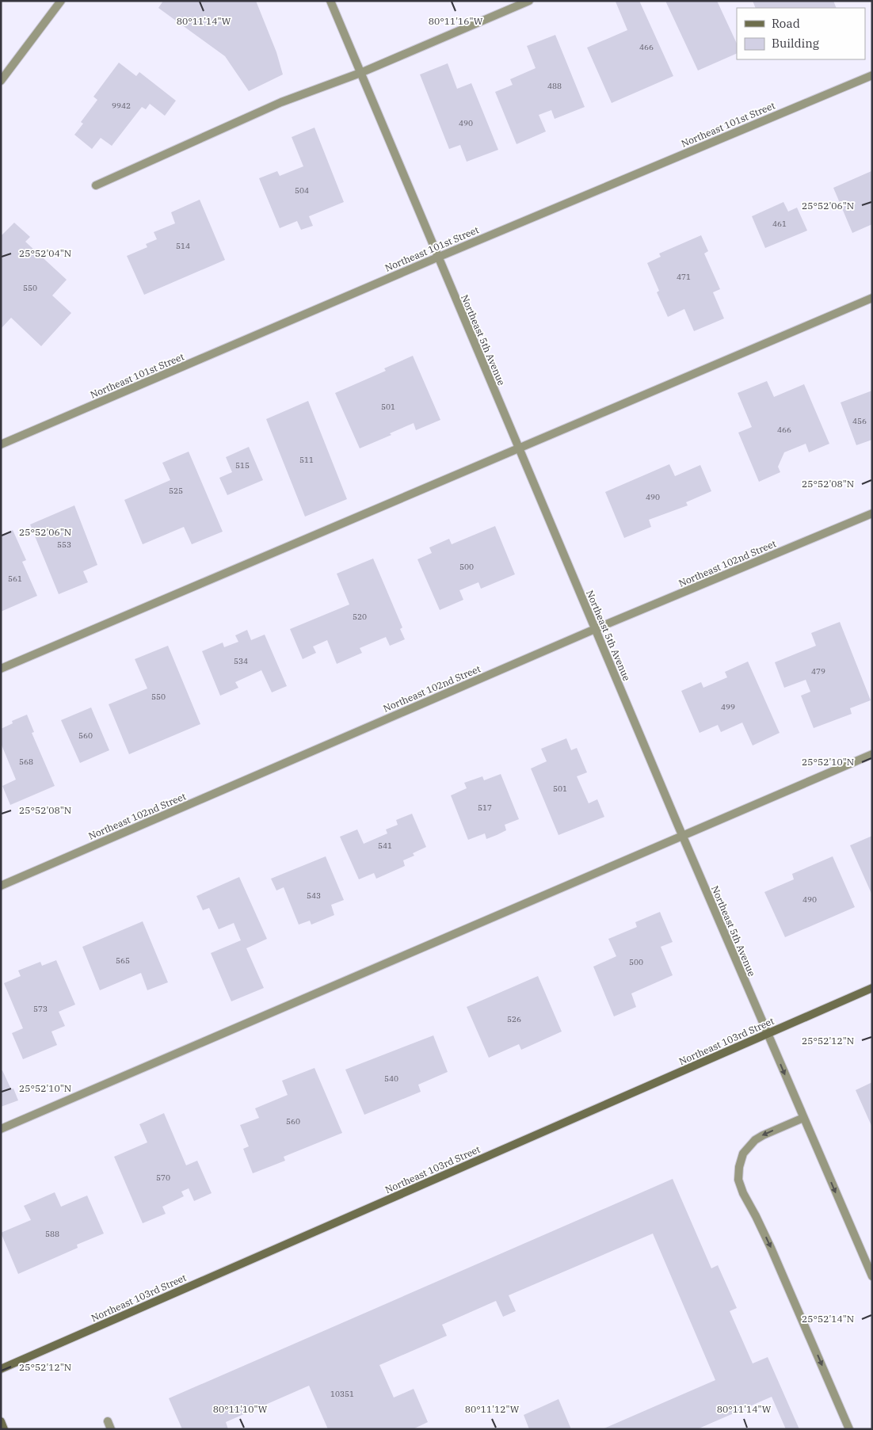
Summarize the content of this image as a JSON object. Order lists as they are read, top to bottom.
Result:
{
  "streets": {
    "main road": ["Northeast 103rd Street"],
    "street": ["Northeast 101st Street", "Northeast 5th Avenue", "Northeast 102nd Street"]
  },
  "crossings": [
    ["Northeast 101st Street", "Northeast 5th Avenue"],
    ["Northeast 5th Avenue", "Northeast 102nd Street"],
    ["Northeast 5th Avenue", "Northeast 103rd Street"]
  ],
  "house_numbers": [
    "466",
    "488",
    "9942",
    "490",
    "504",
    "461",
    "514",
    "471",
    "550",
    "501",
    "456",
    "466",
    "511",
    "515",
    "525",
    "490",
    "553",
    "500",
    "561",
    "520",
    "534",
    "479",
    "550",
    "499",
    "560",
    "568",
    "501",
    "517",
    "541",
    "543",
    "490",
    "565",
    "500",
    "573",
    "526",
    "540",
    "560",
    "570",
    "588",
    "10351"
  ],
  "legend": ["Road", "Building"],
  "coordinates": [
    "80°11'14\"W",
    "80°11'16\"W",
    "25°52'06\"N",
    "25°52'04\"N",
    "25°52'08\"N",
    "25°52'10\"N",
    "25°52'12\"N",
    "25°52'14\"N",
    "80°11'10\"W",
    "80°11'12\"W"
  ]
}
